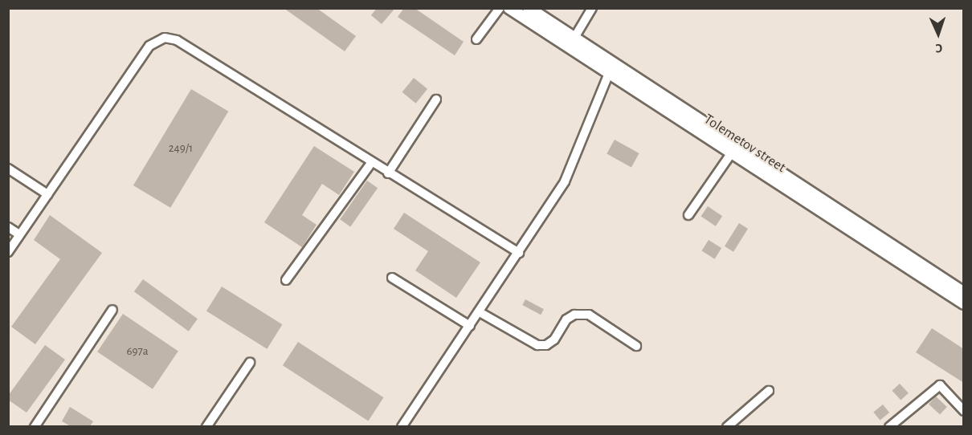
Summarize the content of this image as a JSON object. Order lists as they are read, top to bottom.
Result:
{
  "streets": {
    "main road": ["Tolemetov street"]
  },
  "house_numbers": ["249/1", "697а"],
  "north": "bottom"
}
